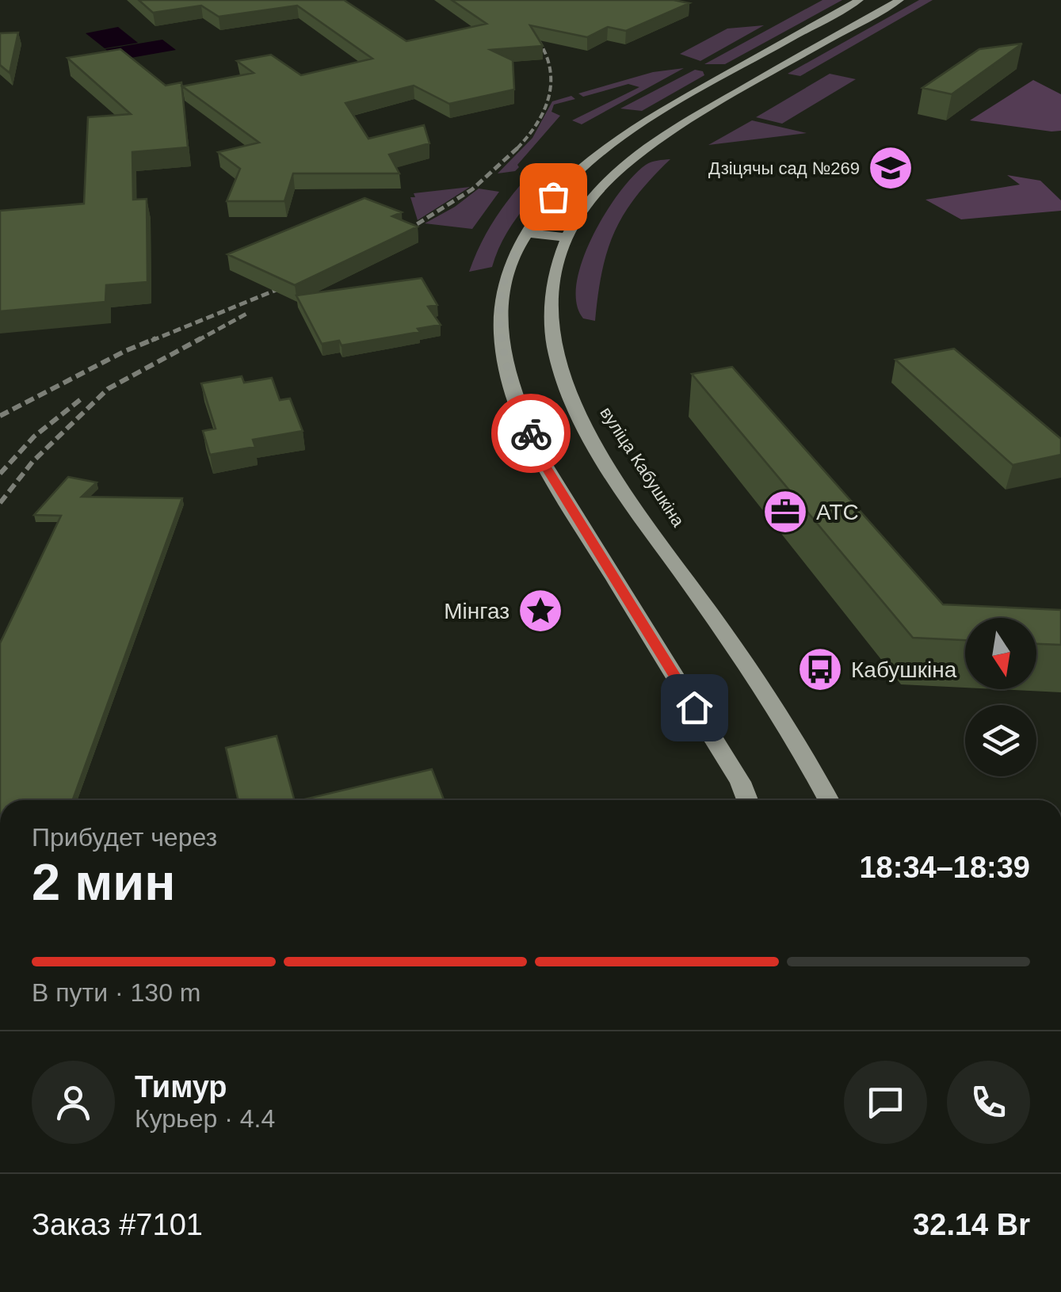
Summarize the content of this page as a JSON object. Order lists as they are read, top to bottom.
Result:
{
  "streets": {
    "main road": ["вуліца Кабушкіна"]
  },
  "places": {
    "school or university": ["Дзіцячы сад №269"],
    "office": ["АТС"],
    "place": ["Мінгаз"],
    "bus stop": ["Кабушкіна"]
  },
  "north": "bottom",
  "page": {
    "heading": ["2 мин", "Прибудет через", "18:34–18:39"],
    "panel": [
      "Тимур",
      "Курьер · 4.4",
      "Заказ #7101",
      "32.14 Br"
    ],
    "bar": "В пути · 130 m"
  }
}
